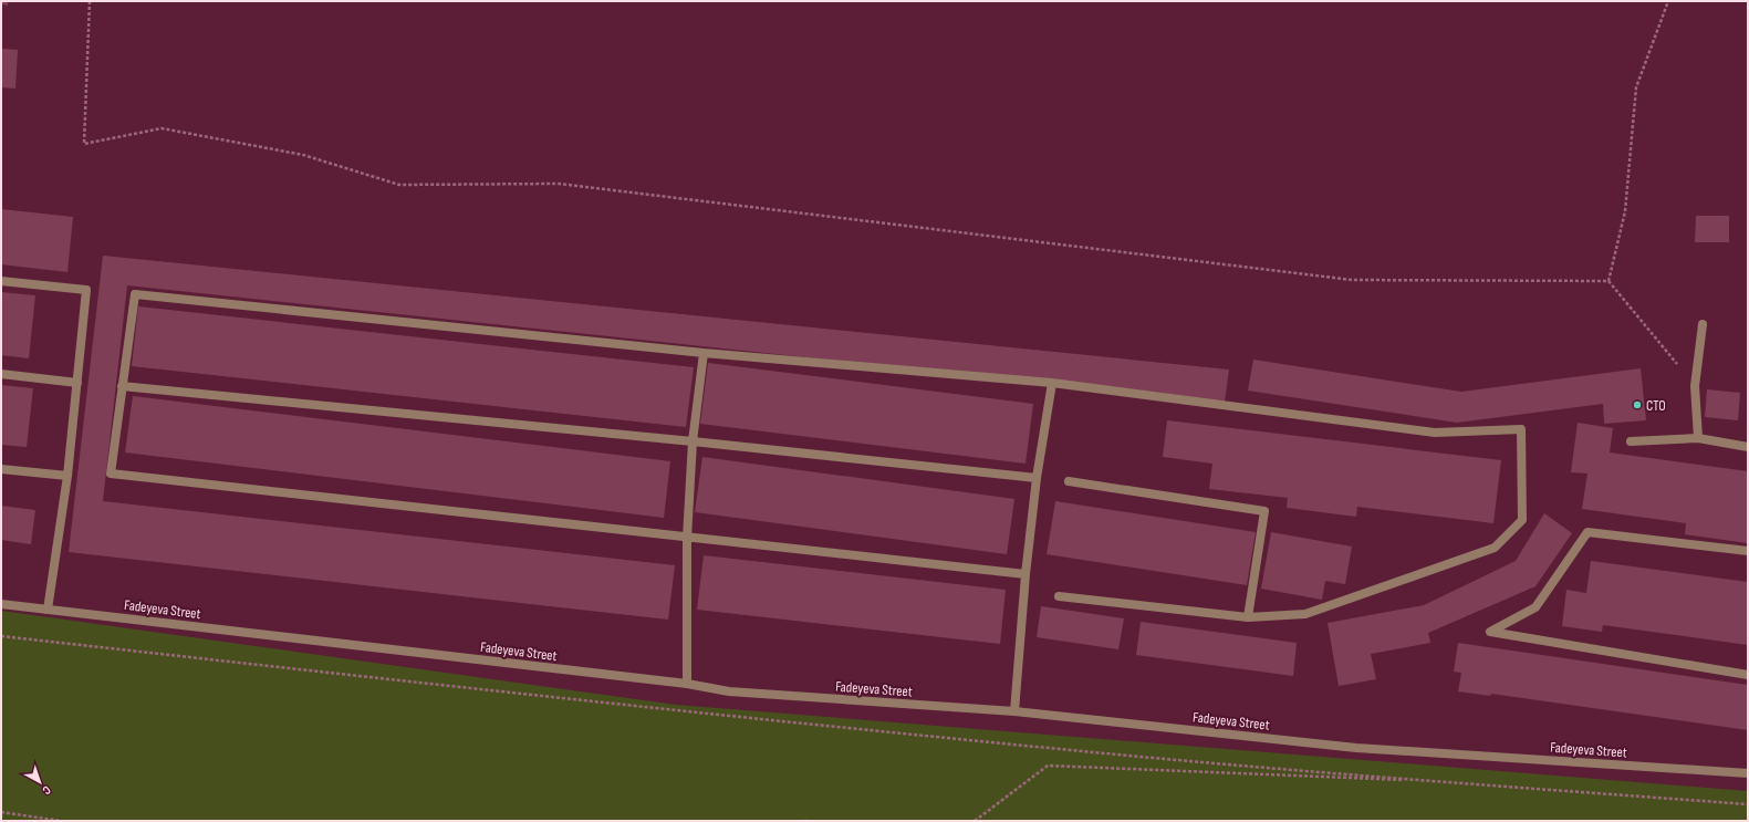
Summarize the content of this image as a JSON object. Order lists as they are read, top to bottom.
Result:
{
  "streets": {
    "street": ["Fadeyeva Street"]
  },
  "places": ["СТО"],
  "north": "bottom right"
}
